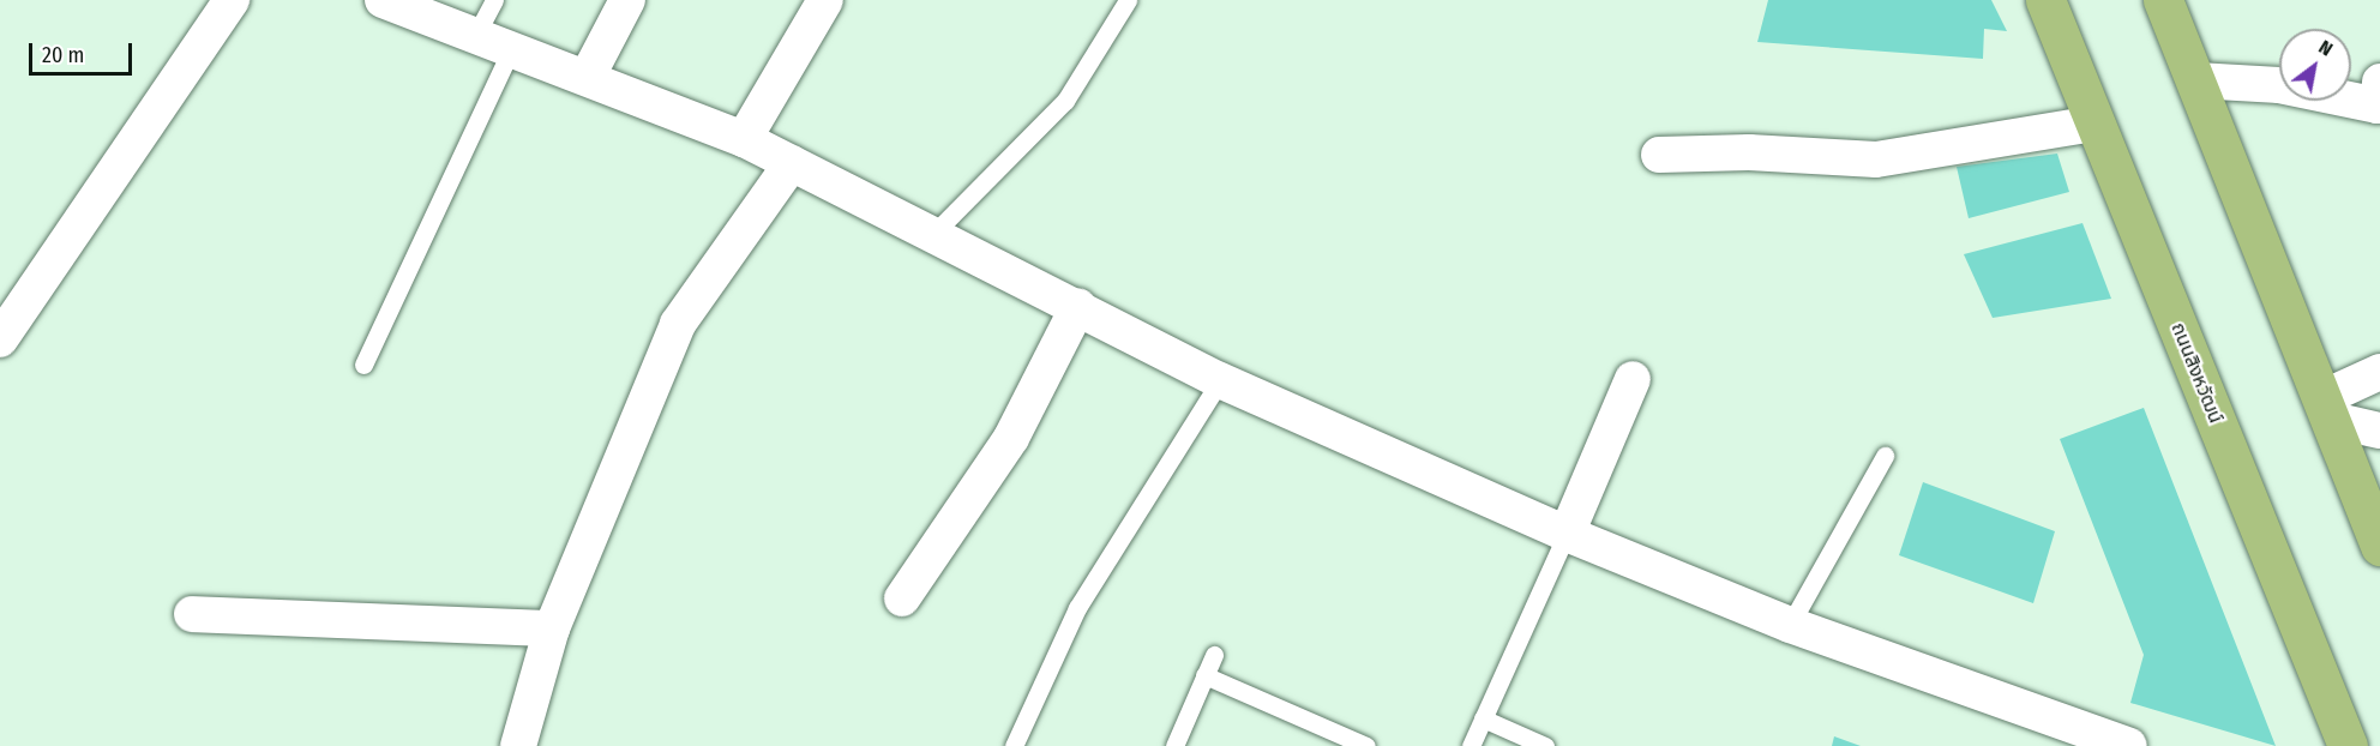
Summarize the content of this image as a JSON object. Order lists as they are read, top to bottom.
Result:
{
  "streets": {
    "main road": ["ถนนสิงหวัฒน์"]
  },
  "scale_bar": "20 m",
  "north": "top right"
}
